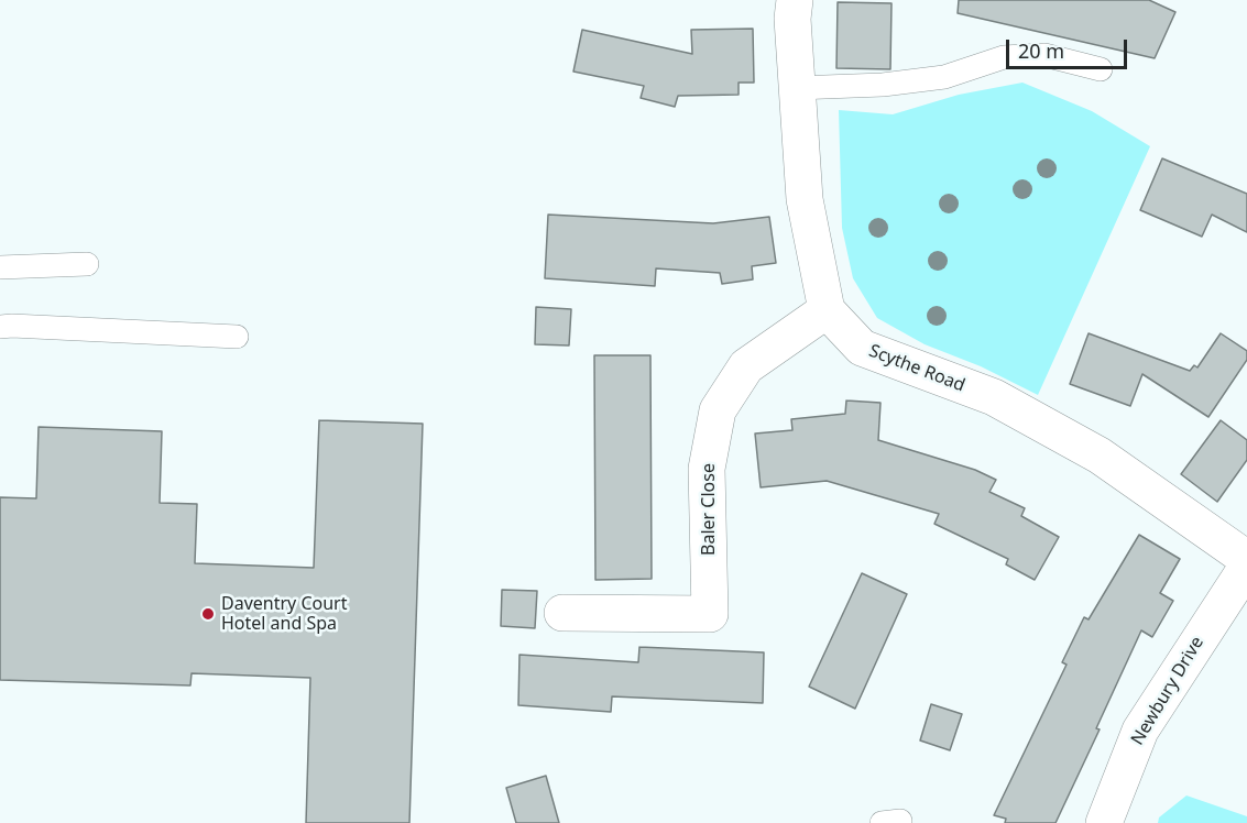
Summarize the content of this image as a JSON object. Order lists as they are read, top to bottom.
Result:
{
  "streets": {
    "street": ["Scythe Road", "Baler Close", "Newbury Drive"]
  },
  "crossings": [
    ["Scythe Road", "Baler Close"]
  ],
  "places": ["Daventry Court Hotel and Spa"],
  "scale_bar": "20 m"
}
